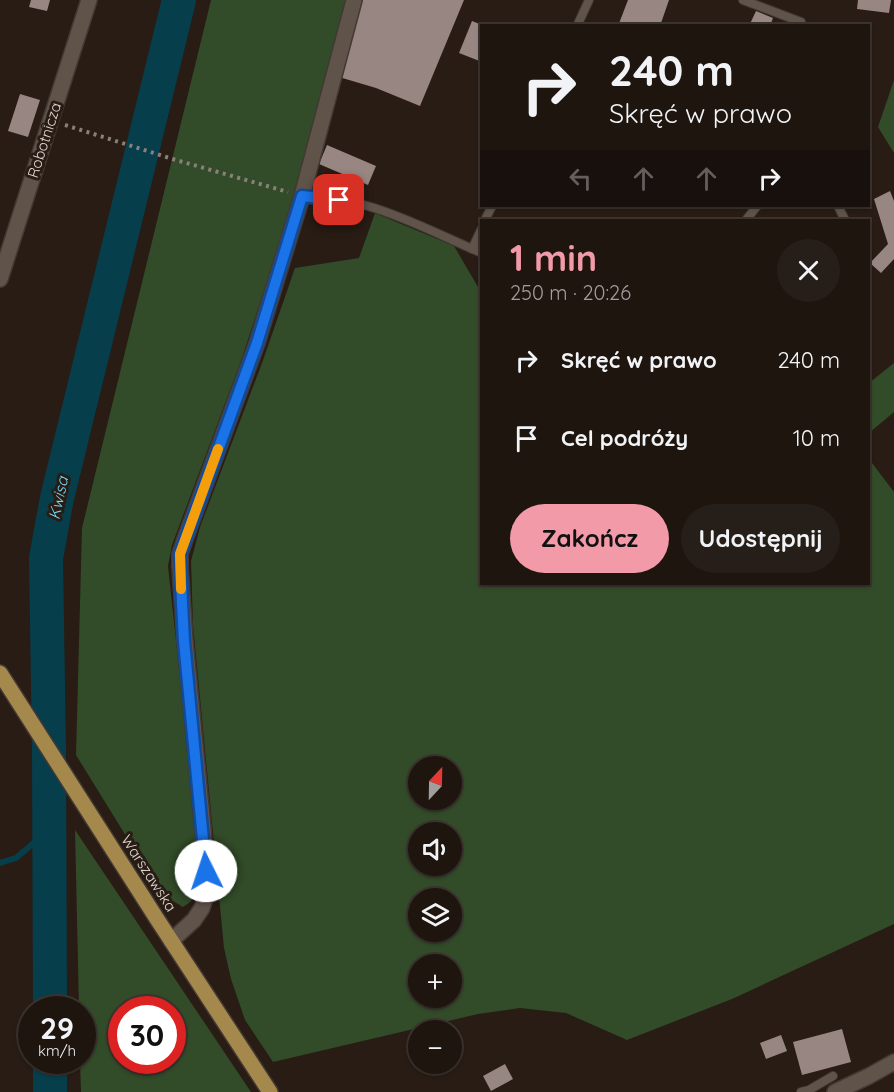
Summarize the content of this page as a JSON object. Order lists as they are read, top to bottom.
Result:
{
  "streets": {
    "main road": ["Warszawska"],
    "street": ["Robotnicza"]
  },
  "water": ["Kwisa"],
  "north": "top",
  "page": {
    "turn": ["240 m", "Skręć w prawo"],
    "heading": ["1 min", "250 m · 20:26"],
    "list": [
      {
        "name": "Skręć w prawo",
        "value": "240 m"
      },
      {
        "name": "Cel podróży",
        "value": "10 m"
      }
    ],
    "buttons": ["Zakończ", "Udostępnij"],
    "map_buttons": ["+", "−"],
    "speed": "29 km/h",
    "limit": "30"
  }
}
